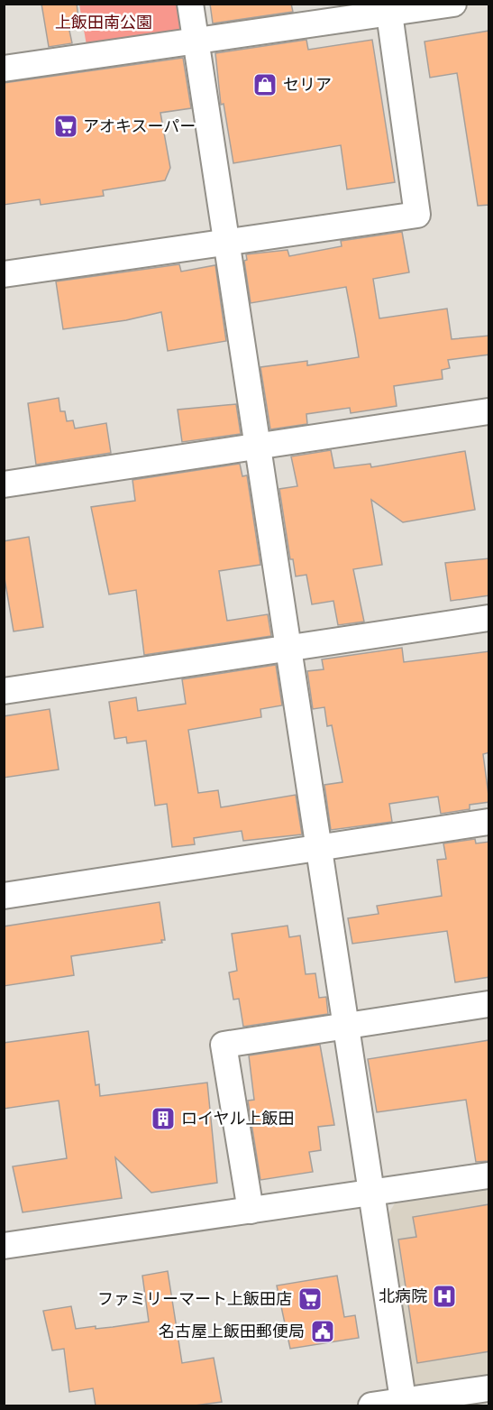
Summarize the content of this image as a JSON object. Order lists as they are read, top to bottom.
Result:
{
  "parks": ["上飯田南公園"],
  "places": {
    "shop": ["セリア"],
    "supermarket": ["アオキスーパー", "ファミリーマート上飯田店"],
    "building": ["ロイヤル上飯田"],
    "hospital": ["北病院"],
    "public building": ["名古屋上飯田郵便局"]
  }
}
